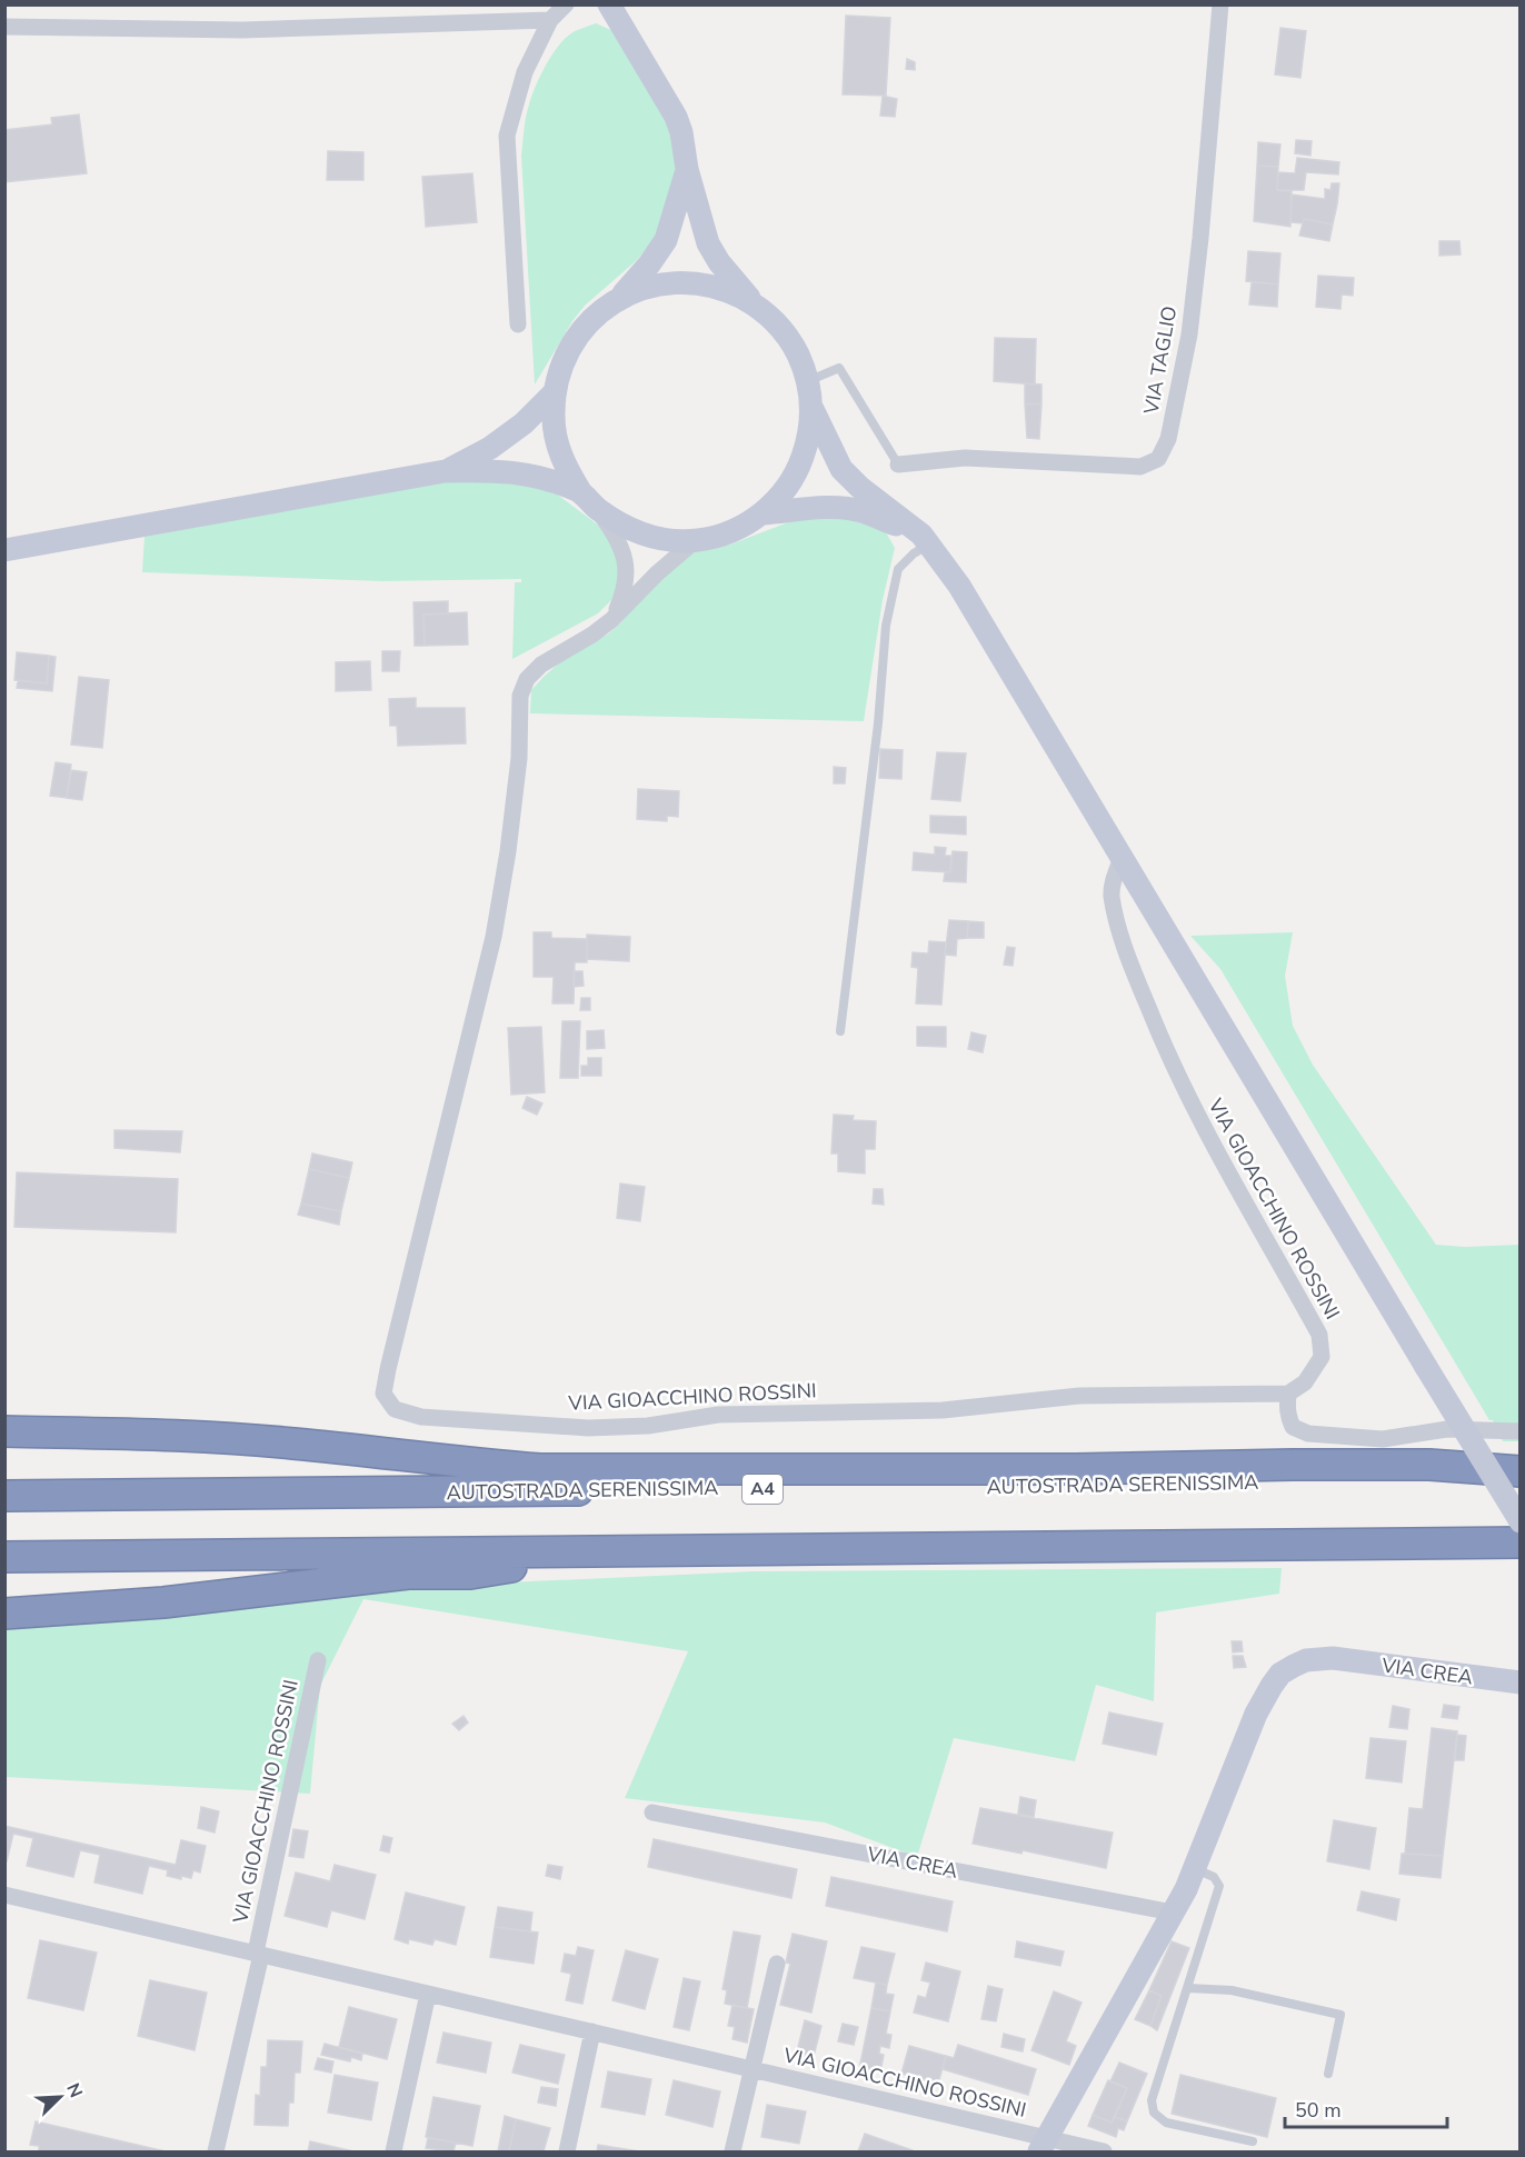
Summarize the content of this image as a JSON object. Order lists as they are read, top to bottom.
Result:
{
  "streets": {
    "highway": ["AUTOSTRADA SERENISSIMA", "A4"],
    "main road": ["VIA CREA"],
    "street": ["VIA TAGLIO", "VIA GIOACCHINO ROSSINI"]
  },
  "crossings": [
    ["VIA GIOACCHINO ROSSINI", "VIA CREA"]
  ],
  "scale_bar": "50 m",
  "north": "top right"
}
